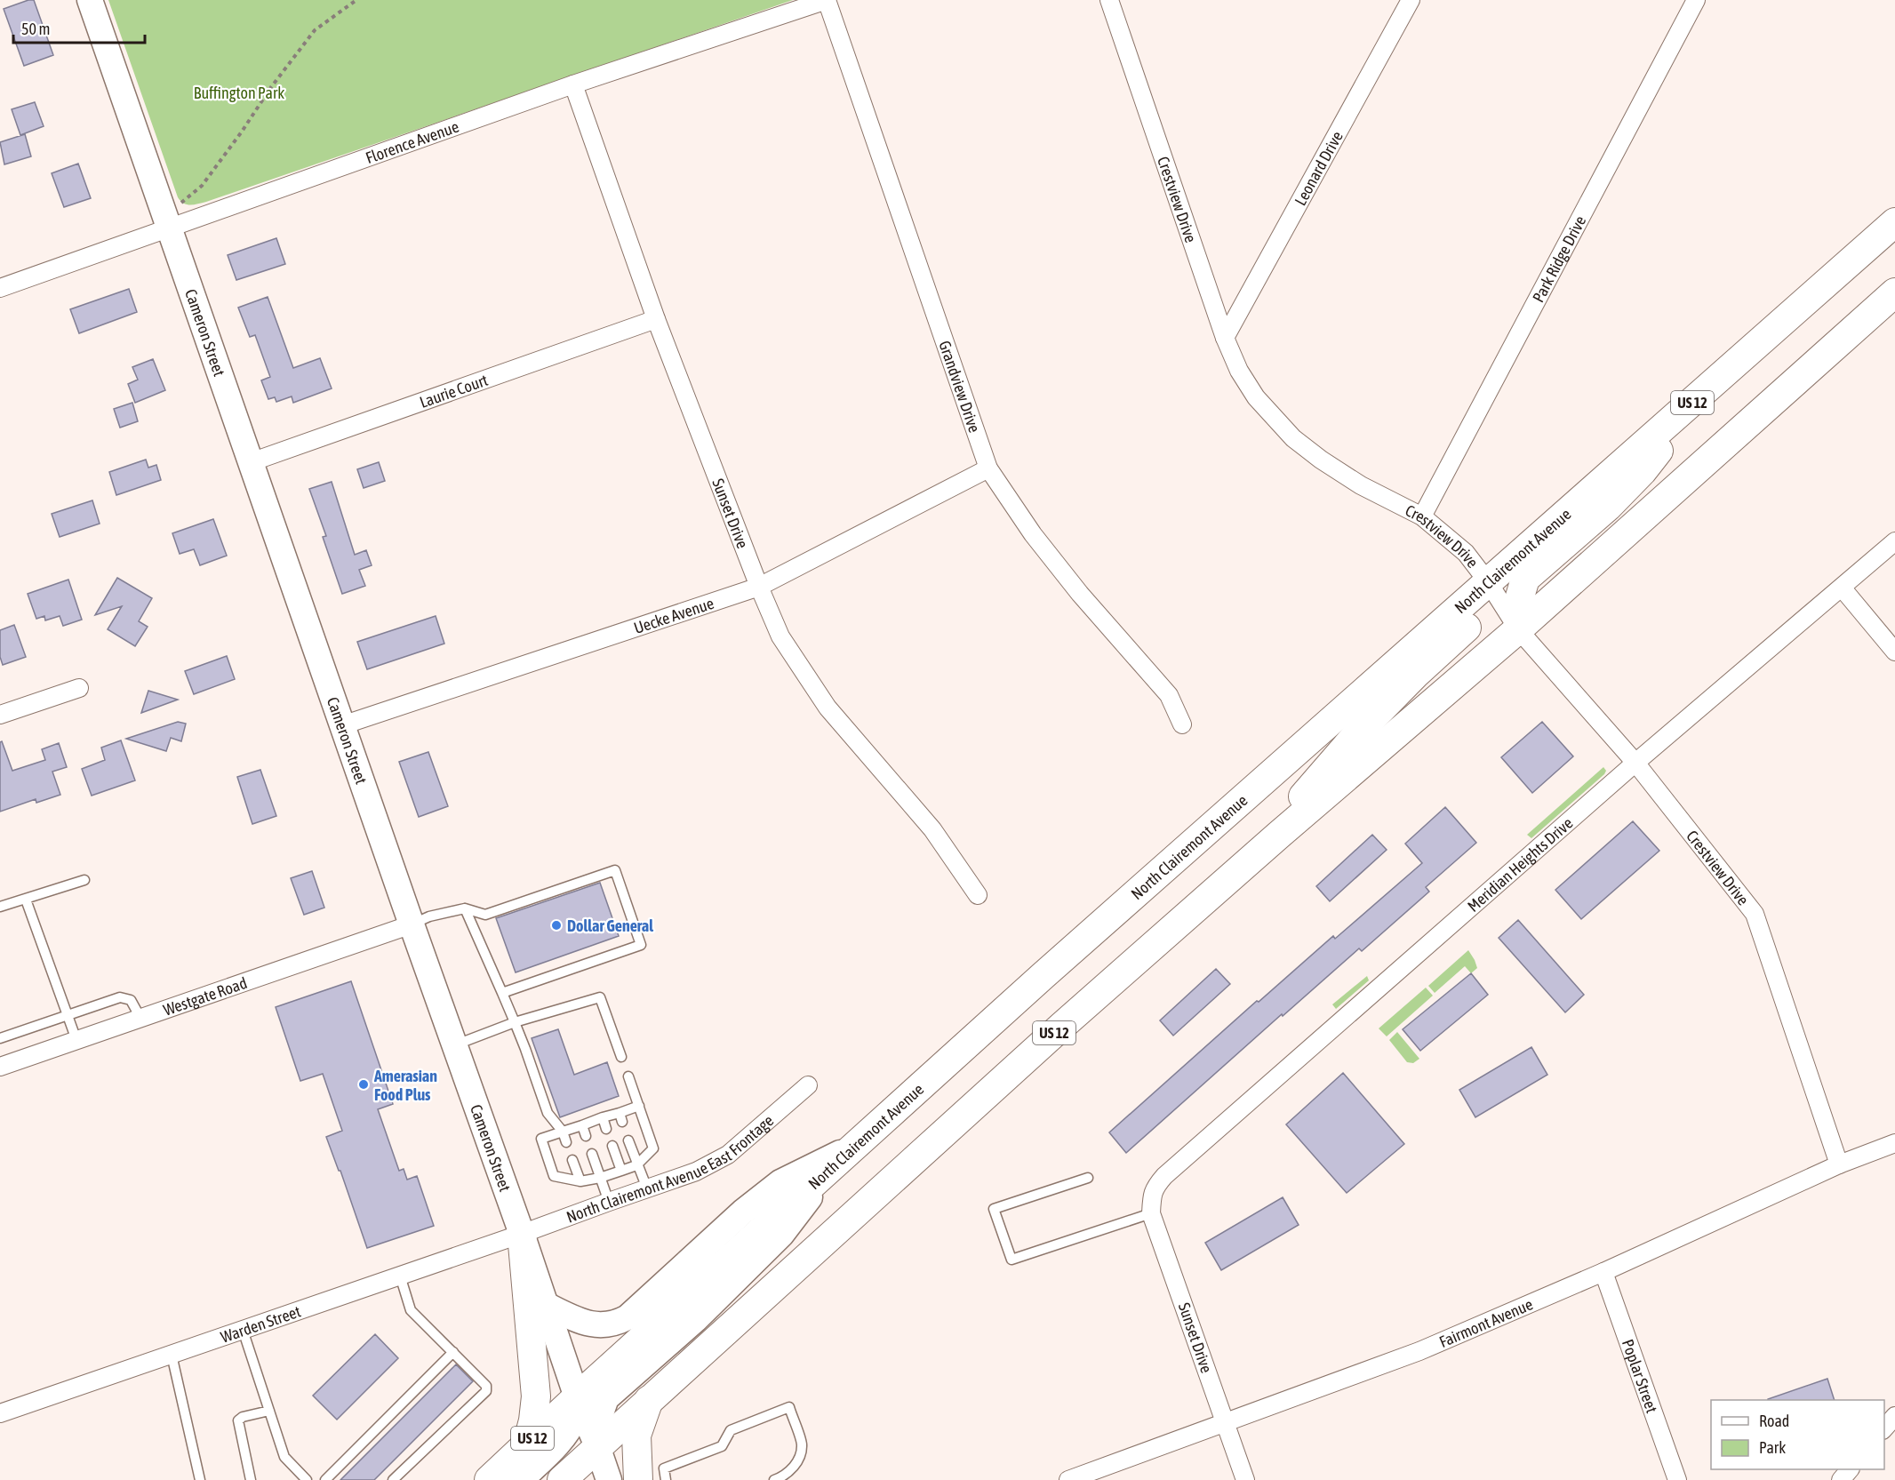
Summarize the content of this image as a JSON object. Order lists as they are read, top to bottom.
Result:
{
  "streets": {
    "main road": ["Cameron Street", "US 12", "North Clairemont Avenue"],
    "street": [
      "Florence Avenue",
      "Leonard Drive",
      "Crestview Drive",
      "Park Ridge Drive",
      "Grandview Drive",
      "Laurie Court",
      "Sunset Drive",
      "Uecke Avenue",
      "Meridian Heights Drive",
      "Westgate Road",
      "North Clairemont Avenue East Frontage",
      "Fairmont Avenue",
      "Warden Street",
      "Poplar Street"
    ]
  },
  "crossings": [
    ["Florence Avenue", "Cameron Street"],
    ["Florence Avenue", "Grandview Drive"],
    ["Florence Avenue", "Sunset Drive"],
    ["Leonard Drive", "Crestview Drive"],
    ["Crestview Drive", "Park Ridge Drive"],
    ["Crestview Drive", "US 12"],
    ["Crestview Drive", "North Clairemont Avenue"],
    ["Crestview Drive", "Meridian Heights Drive"],
    ["Crestview Drive", "Fairmont Avenue"],
    ["Cameron Street", "Laurie Court"],
    ["Cameron Street", "US 12"],
    ["Cameron Street", "North Clairemont Avenue"],
    ["Cameron Street", "Uecke Avenue"],
    ["Cameron Street", "Westgate Road"],
    ["Cameron Street", "North Clairemont Avenue East Frontage"],
    ["Cameron Street", "Warden Street"],
    ["Grandview Drive", "Uecke Avenue"],
    ["Laurie Court", "Sunset Drive"],
    ["Sunset Drive", "Uecke Avenue"],
    ["Sunset Drive", "Meridian Heights Drive"],
    ["Sunset Drive", "Fairmont Avenue"],
    ["North Clairemont Avenue East Frontage", "Warden Street"],
    ["Fairmont Avenue", "Poplar Street"]
  ],
  "parks": ["Buffington Park"],
  "places": ["Dollar General", "Amerasian Food Plus"],
  "legend": ["Road", "Park"],
  "scale_bar": "50 m"
}
